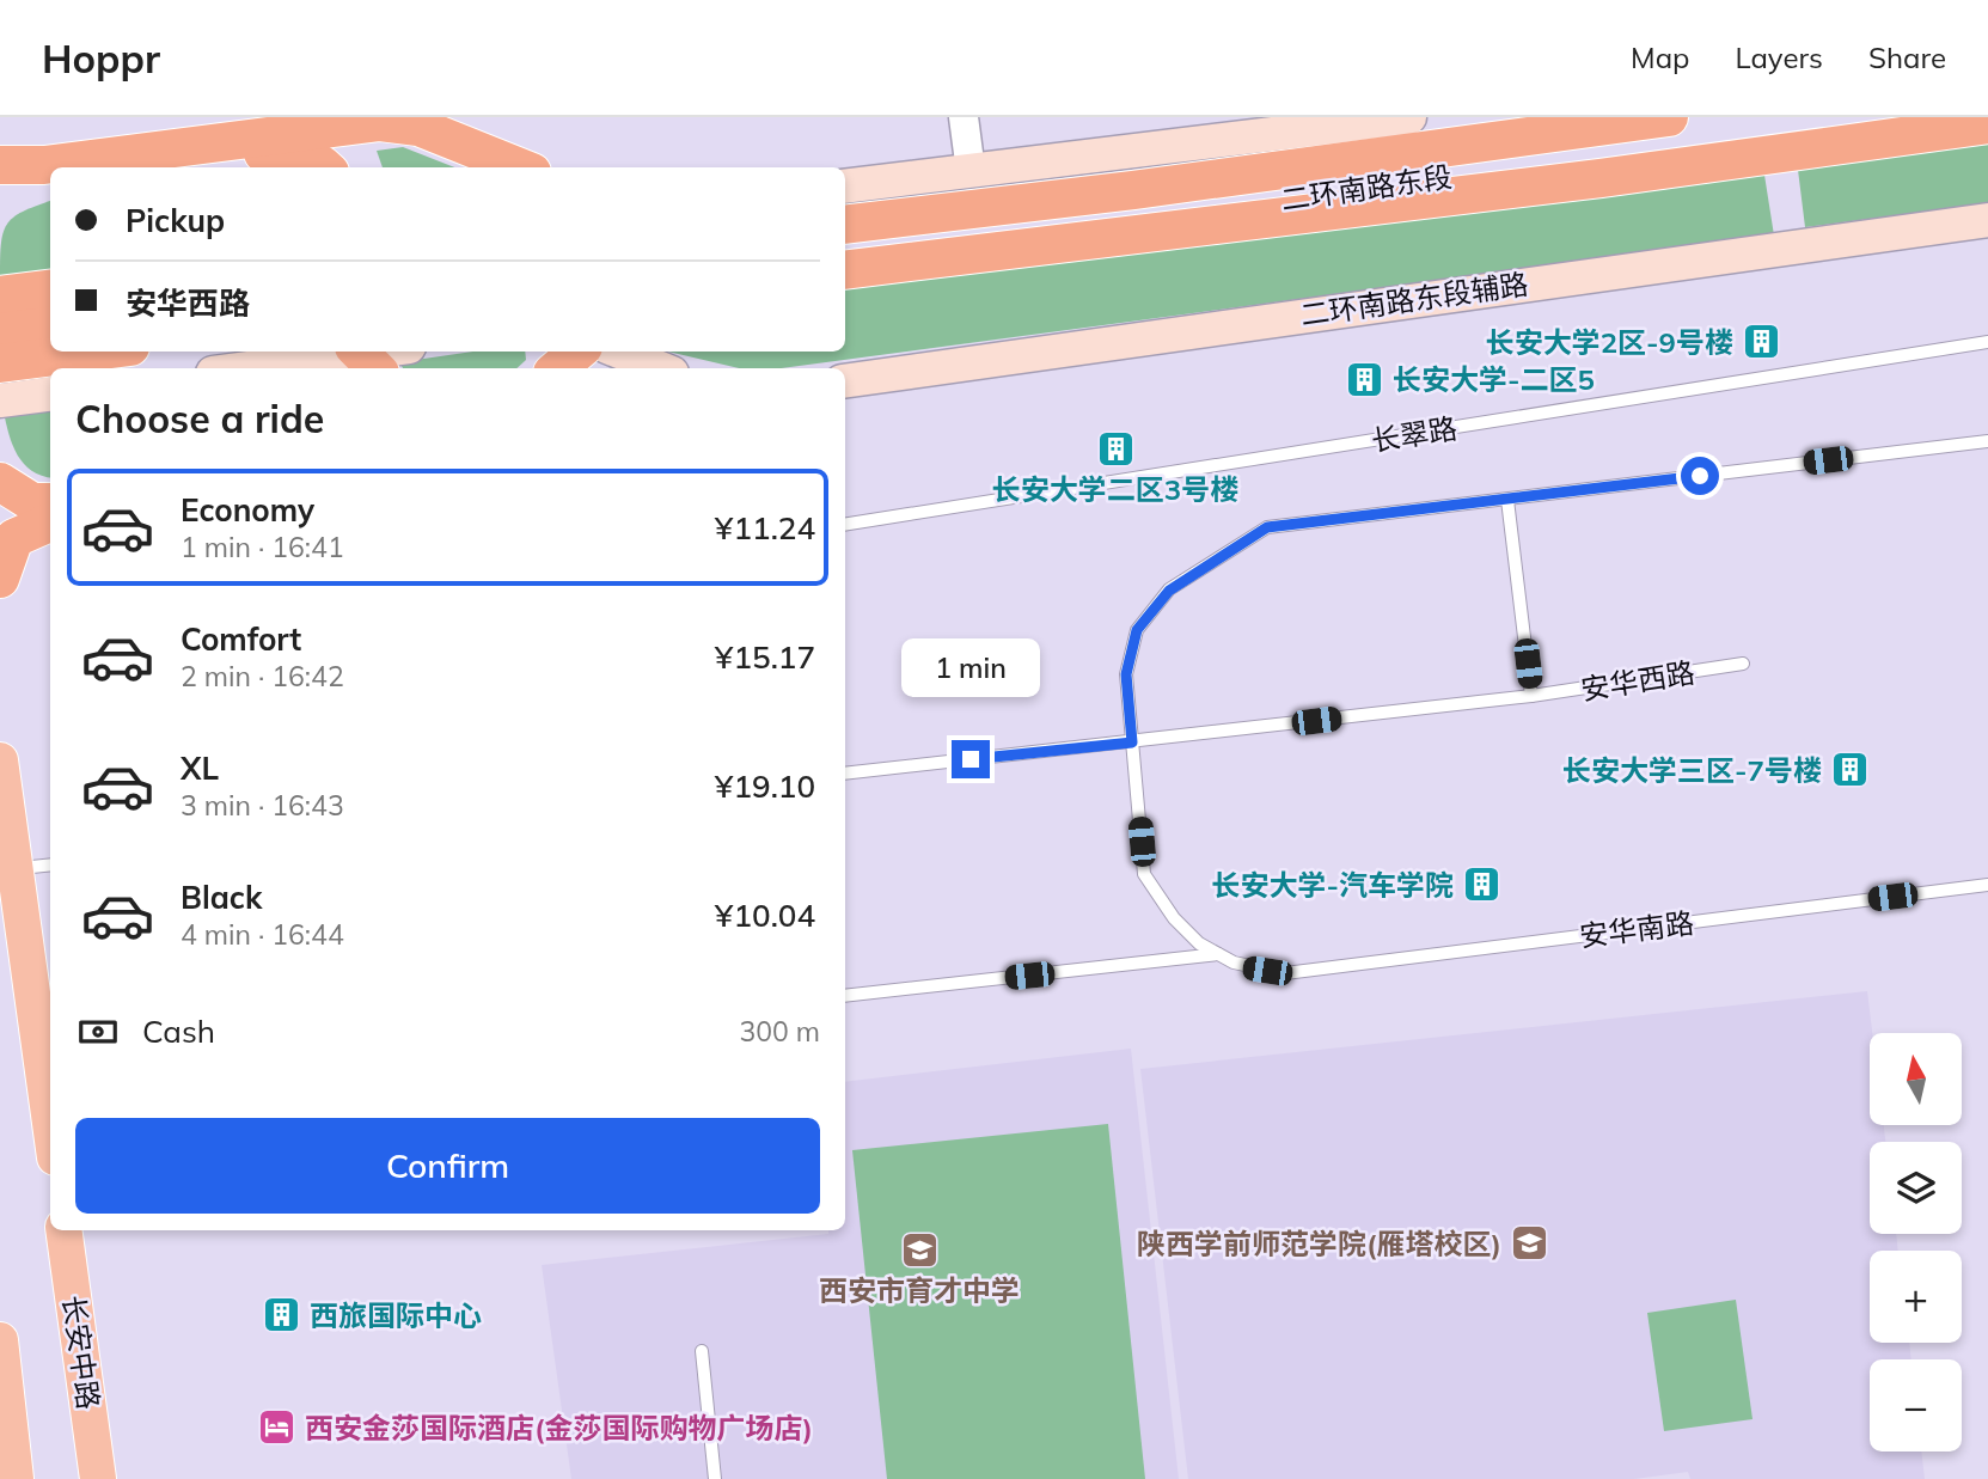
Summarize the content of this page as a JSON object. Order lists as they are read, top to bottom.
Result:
{
  "streets": {
    "highway": ["二环南路东段"],
    "main road": ["二环南路东段辅路", "长安中路"],
    "lane": ["长翠路", "安华西路", "安华南路"]
  },
  "places": {
    "building": [
      "长安大学2区-9号楼",
      "长安大学-二区5",
      "长安大学二区3号楼",
      "长安大学三区-7号楼",
      "长安大学-汽车学院",
      "西旅国际中心"
    ],
    "school or university": ["陕西学前师范学院(雁塔校区)", "西安市育才中学"],
    "hotel": ["西安金莎国际酒店(金莎国际购物广场店)"]
  },
  "north": "top",
  "page": {
    "header": "Hoppr",
    "nav": ["Map", "Layers", "Share"],
    "banner": ["Pickup", "安华西路"],
    "heading": "Choose a ride",
    "list": [
      {
        "name": "Economy",
        "note": "1 min · 16:41",
        "value": "¥11.24"
      },
      {
        "name": "Comfort",
        "note": "2 min · 16:42",
        "value": "¥15.17"
      },
      {
        "name": "XL",
        "note": "3 min · 16:43",
        "value": "¥19.10"
      },
      {
        "name": "Black",
        "note": "4 min · 16:44",
        "value": "¥10.04"
      }
    ],
    "bubble": "1 min",
    "pay": ["Cash", "300 m"],
    "map_buttons": ["+", "−"],
    "buttons": "Confirm"
  }
}
